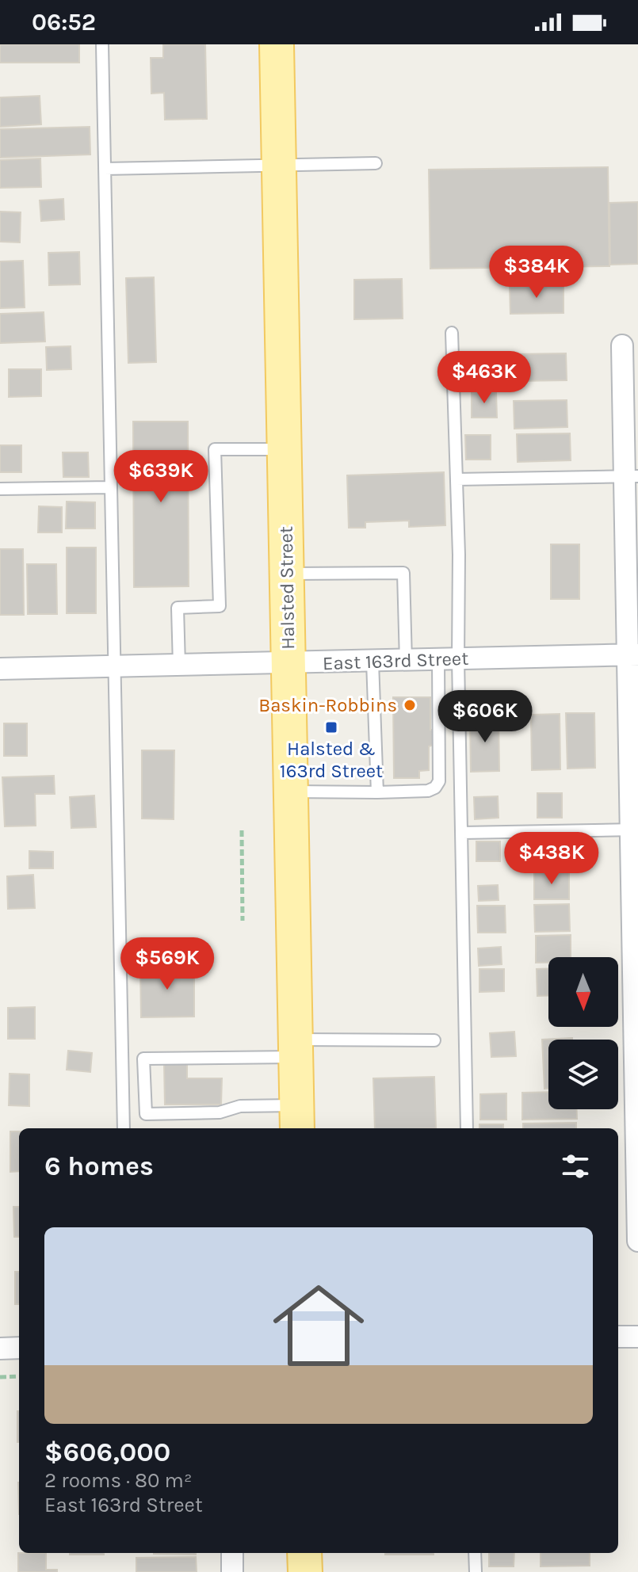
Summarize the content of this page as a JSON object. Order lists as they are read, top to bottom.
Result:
{
  "streets": {
    "main road": ["Halsted Street"],
    "street": ["East 163rd Street"]
  },
  "crossings": [
    ["Halsted Street", "East 163rd Street"]
  ],
  "places": {
    "other": ["Baskin-Robbins"],
    "transit": ["Halsted & 163rd Street"]
  },
  "north": "bottom",
  "page": {
    "status": "06:52",
    "price": [
      "$384K",
      "$463K",
      "$639K",
      "$606K",
      "$438K",
      "$569K"
    ],
    "heading": "6 homes",
    "list": [
      {
        "name": "$606,000",
        "note": "2 rooms · 80 m² · East 163rd Street"
      }
    ]
  }
}
